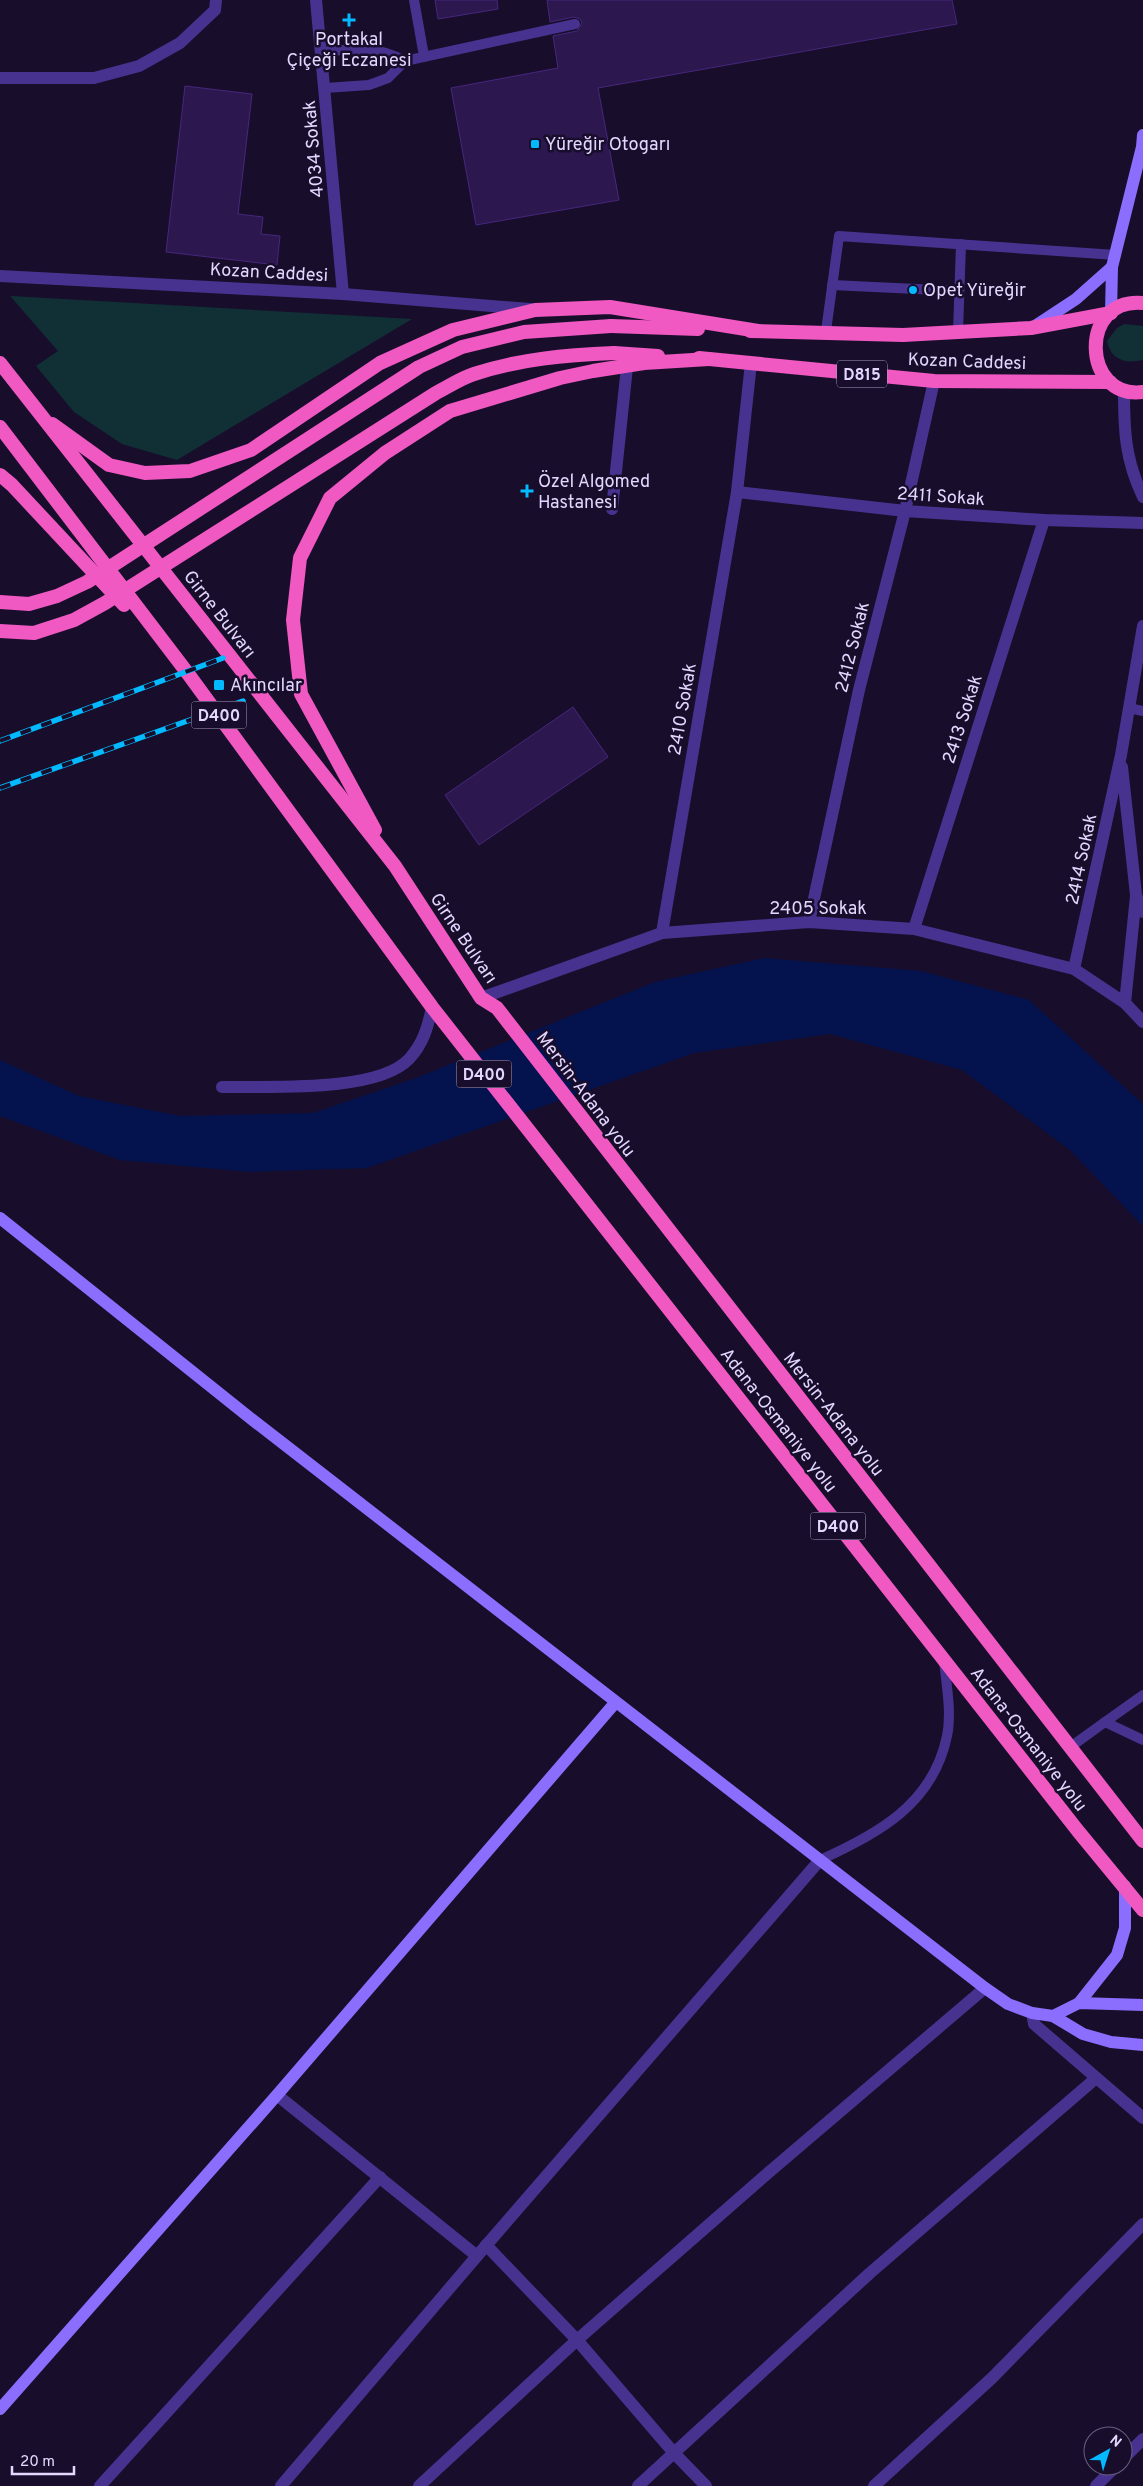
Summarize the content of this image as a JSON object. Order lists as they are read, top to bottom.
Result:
{
  "streets": {
    "highway": [
      "Kozan Caddesi",
      "D815",
      "Girne Bulvarı",
      "D400",
      "Mersin-Adana yolu",
      "Adana-Osmaniye yolu"
    ],
    "street": [
      "4034 Sokak",
      "2411 Sokak",
      "2412 Sokak",
      "2410 Sokak",
      "2413 Sokak",
      "2414 Sokak",
      "2405 Sokak"
    ]
  },
  "crossings": [
    ["4034 Sokak", "Kozan Caddesi"],
    ["Kozan Caddesi", "D815"],
    ["Kozan Caddesi", "2412 Sokak"],
    ["Kozan Caddesi", "2410 Sokak"],
    ["2411 Sokak", "2412 Sokak"],
    ["2411 Sokak", "2410 Sokak"],
    ["2411 Sokak", "2413 Sokak"],
    ["Girne Bulvarı", "2405 Sokak"],
    ["Girne Bulvarı", "Mersin-Adana yolu"],
    ["2412 Sokak", "2405 Sokak"],
    ["2410 Sokak", "2405 Sokak"],
    ["D400", "Adana-Osmaniye yolu"],
    ["2413 Sokak", "2405 Sokak"],
    ["2414 Sokak", "2405 Sokak"]
  ],
  "places": {
    "health": ["Portakal Çiçeği Eczanesi", "Özel Algomed Hastanesi"],
    "transit": ["Yüreğir Otogarı", "Akıncılar"],
    "other": ["Opet Yüreğir"]
  },
  "scale_bar": "20 m",
  "north": "top right"
}
